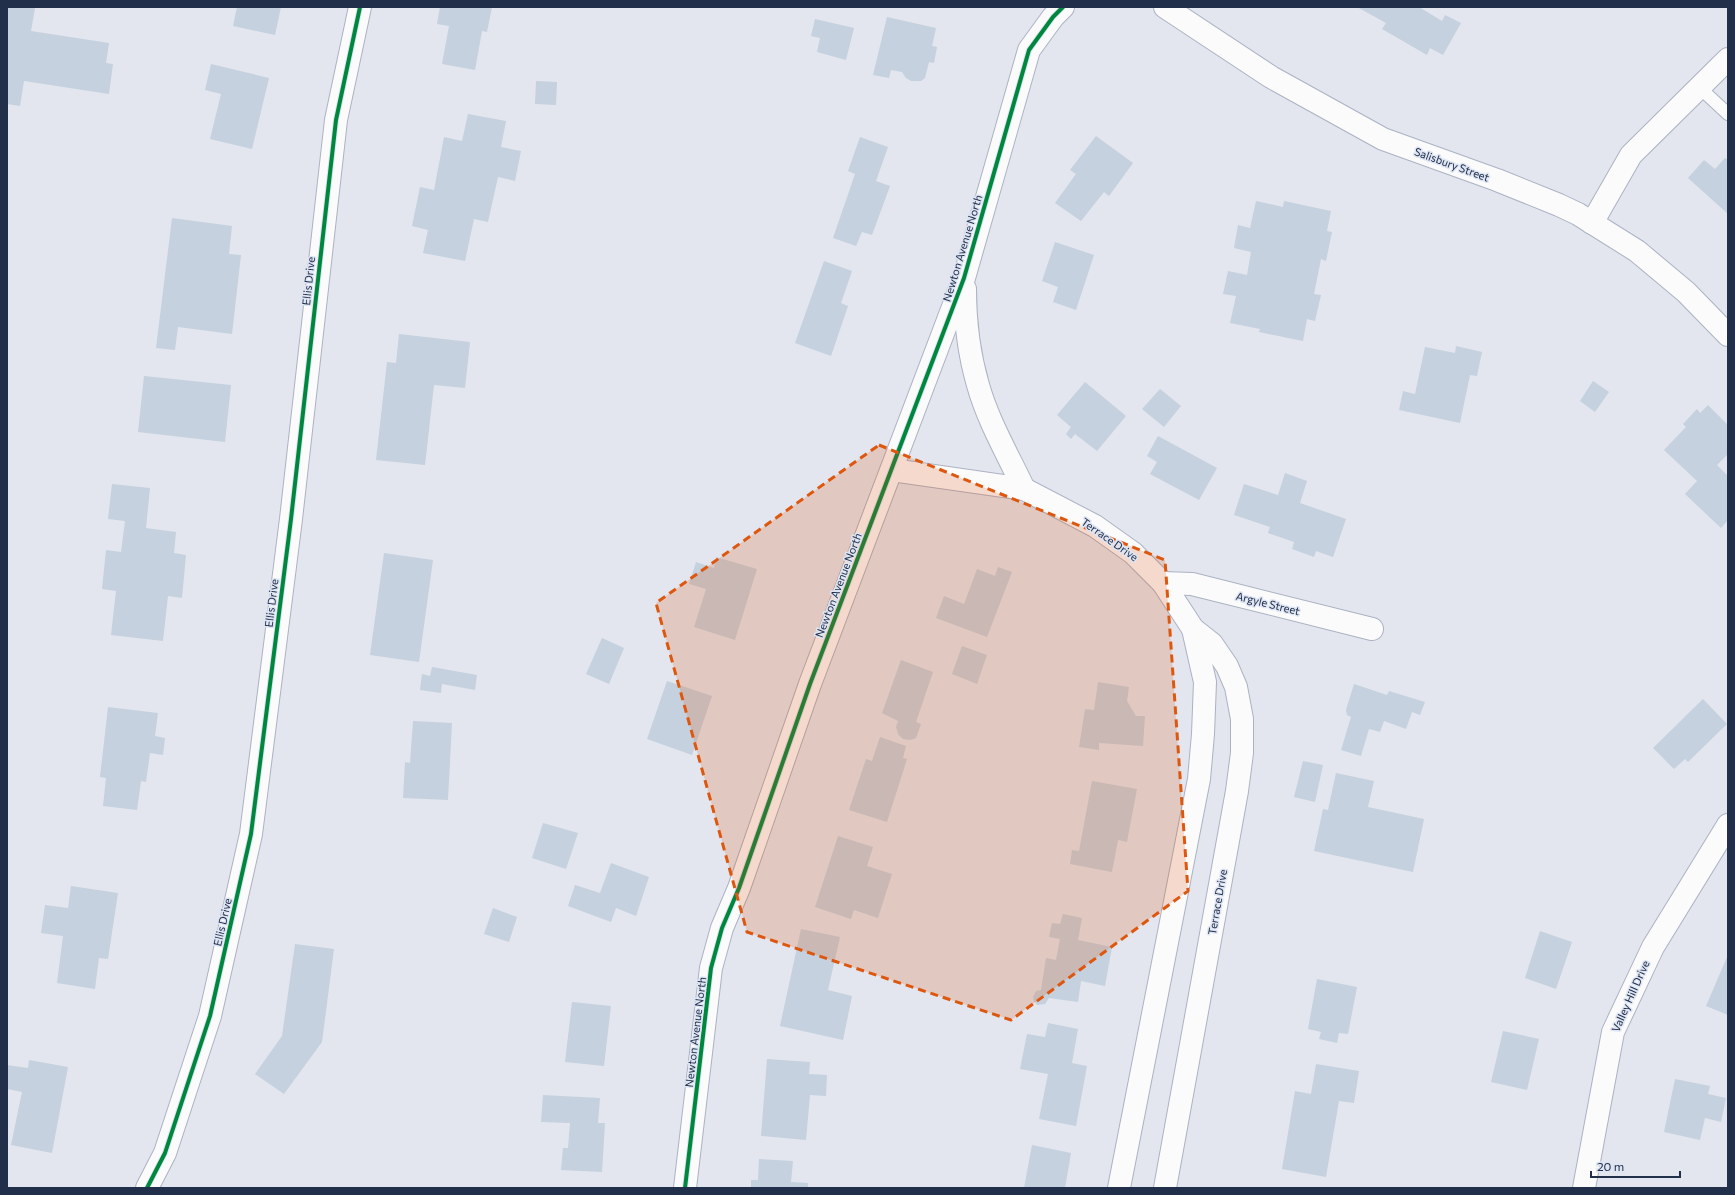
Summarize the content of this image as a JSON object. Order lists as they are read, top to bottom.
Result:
{
  "streets": {
    "street": [
      "Salisbury Street",
      "Newton Avenue North",
      "Ellis Drive",
      "Terrace Drive",
      "Argyle Street",
      "Valley Hill Drive"
    ]
  },
  "crossings": [
    ["Newton Avenue North", "Terrace Drive"],
    ["Terrace Drive", "Argyle Street"]
  ],
  "scale_bar": "20 m"
}
